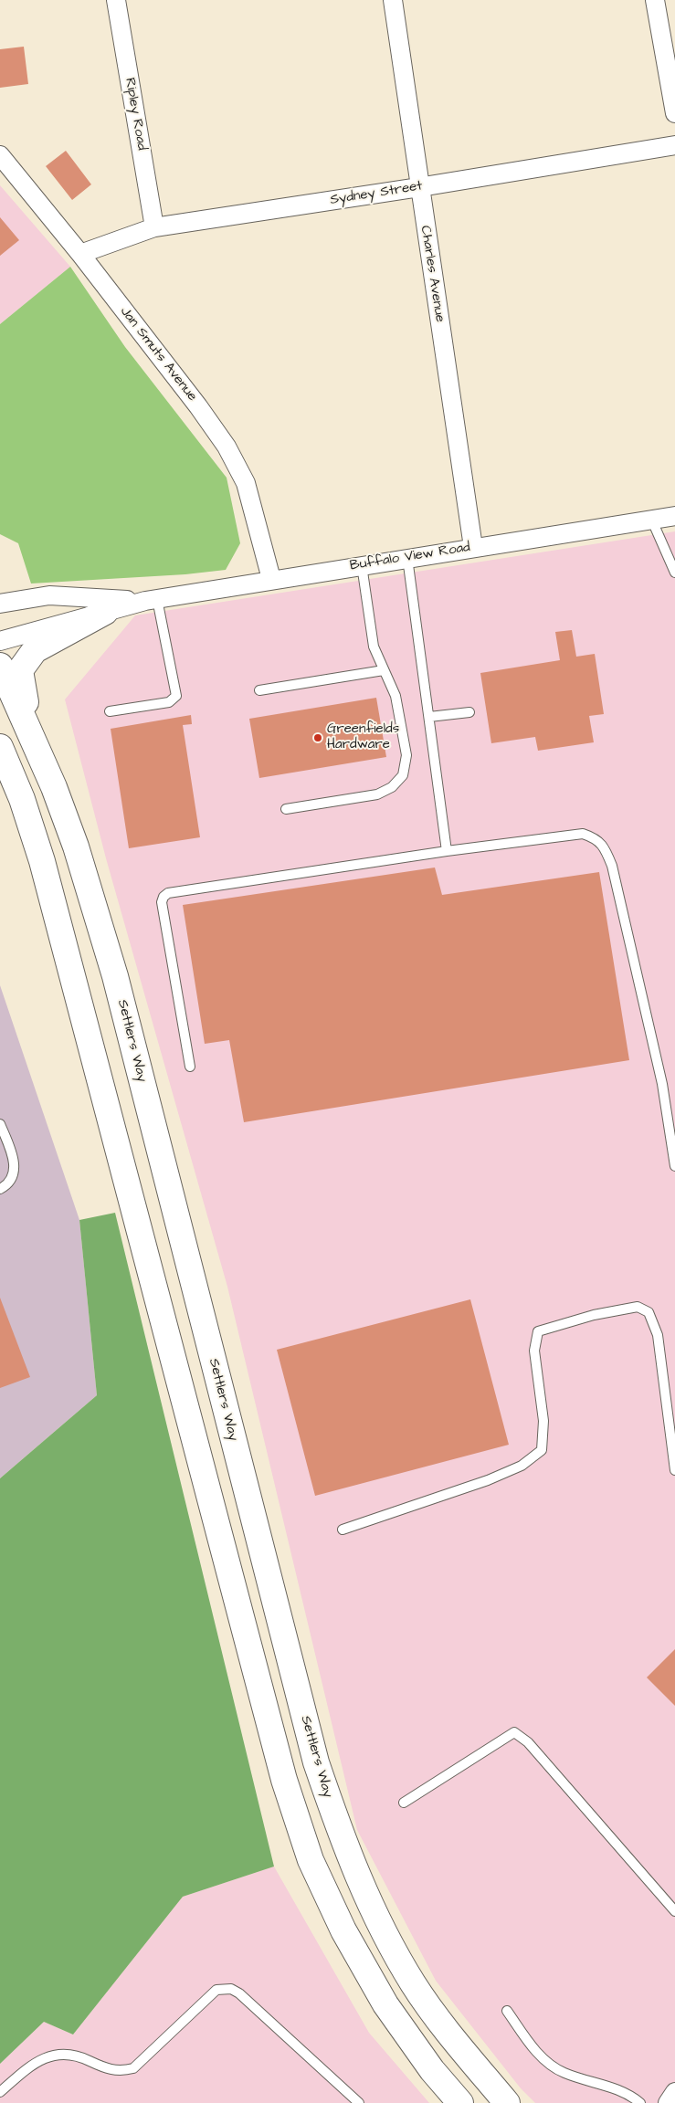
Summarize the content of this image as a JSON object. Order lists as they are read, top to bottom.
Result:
{
  "streets": {
    "main road": ["Settlers Way"],
    "street": [
      "Ripley Road",
      "Sydney Street",
      "Charles Avenue",
      "Jan Smuts Avenue",
      "Buffalo View Road"
    ]
  },
  "crossings": [
    ["Ripley Road", "Sydney Street"],
    ["Sydney Street", "Charles Avenue"],
    ["Sydney Street", "Jan Smuts Avenue"],
    ["Charles Avenue", "Buffalo View Road"],
    ["Jan Smuts Avenue", "Buffalo View Road"]
  ],
  "places": ["Greenfields Hardware"]
}
